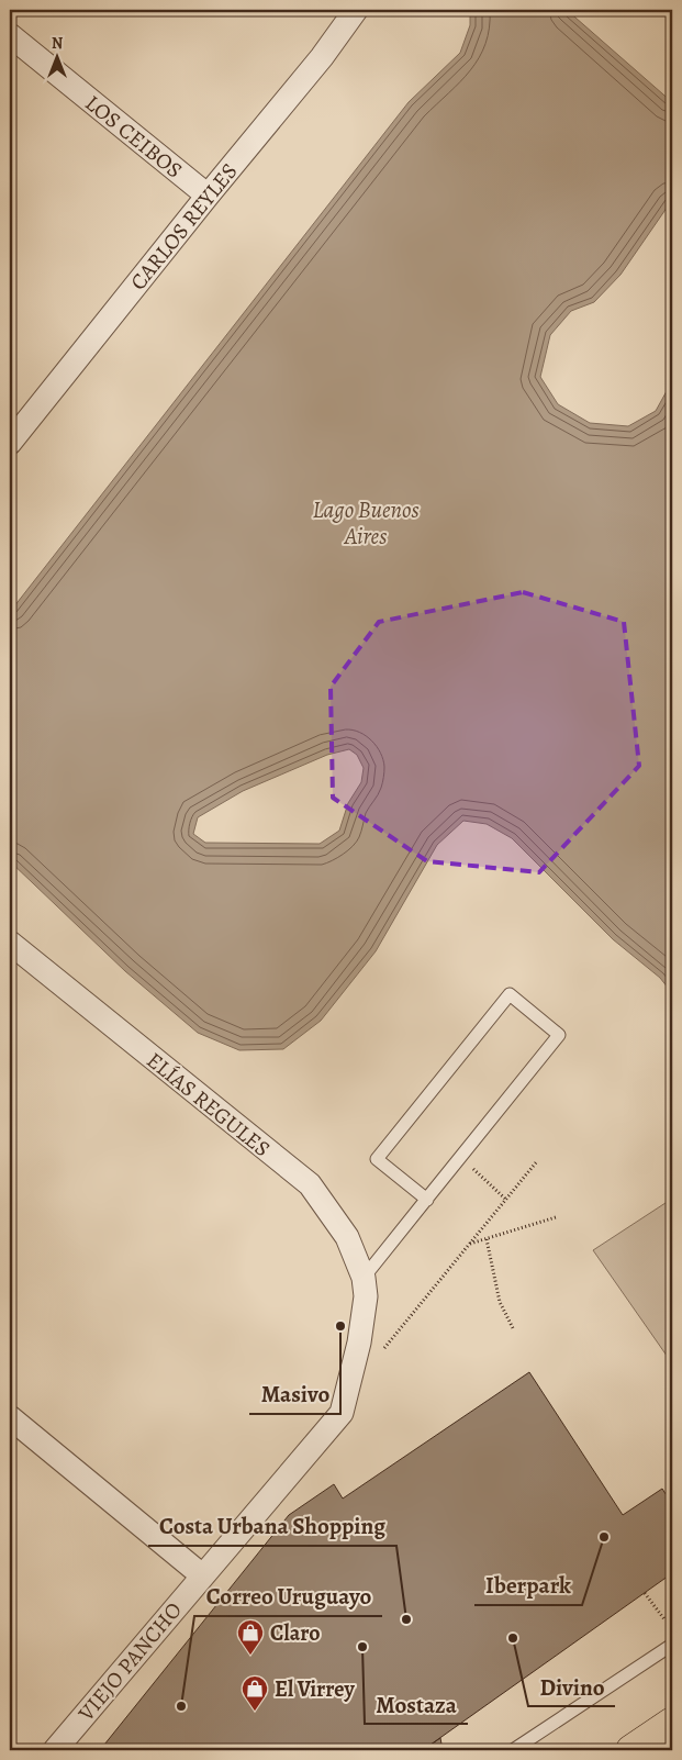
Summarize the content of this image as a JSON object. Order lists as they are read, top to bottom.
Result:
{
  "streets": {
    "street": [
      "LOS CEIBOS",
      "CARLOS REYLES",
      "ELÍAS REGULES",
      "VIEJO PANCHO"
    ]
  },
  "crossings": [
    ["LOS CEIBOS", "CARLOS REYLES"],
    ["ELÍAS REGULES", "VIEJO PANCHO"]
  ],
  "water": ["Lago Buenos Aires"],
  "places": {
    "other": [
      "Masivo",
      "Iberpark",
      "Costa Urbana Shopping",
      "Divino",
      "Mostaza",
      "Correo Uruguayo"
    ],
    "shop": ["Claro", "El Virrey"]
  },
  "north": "top"
}
